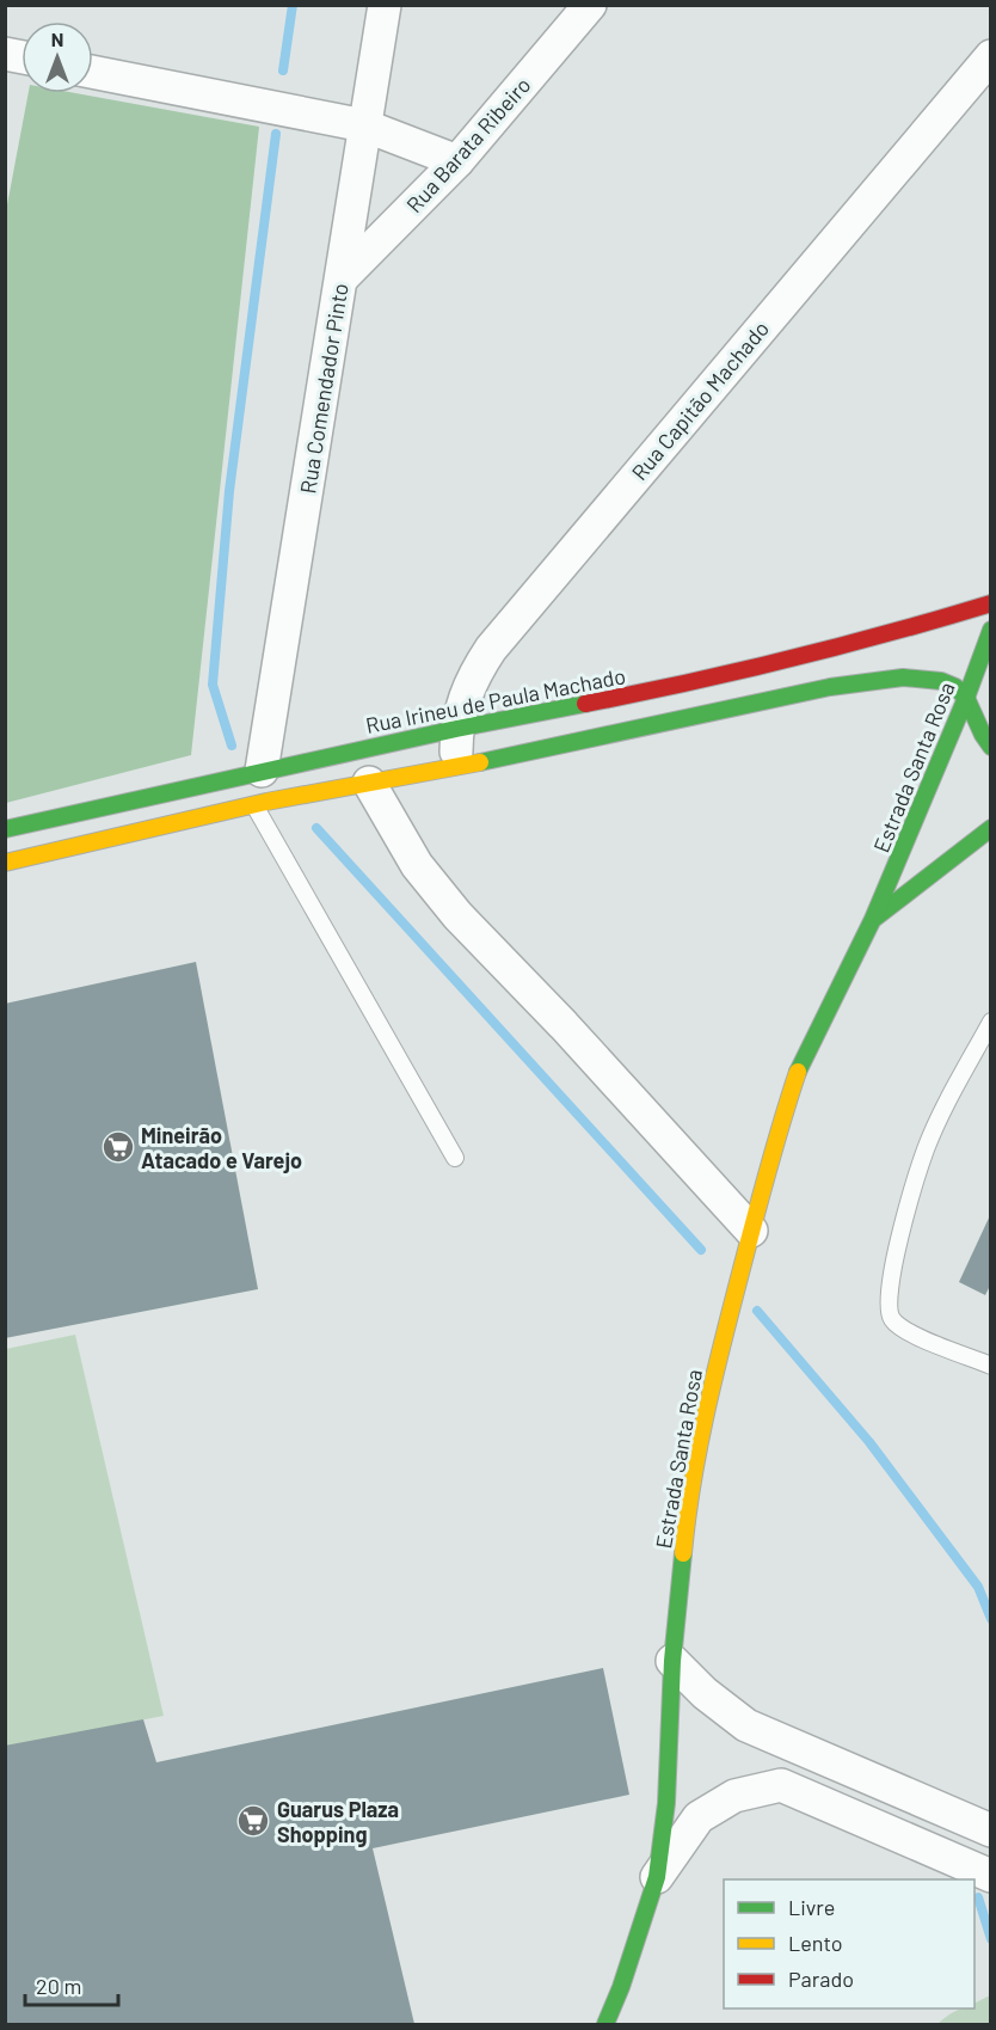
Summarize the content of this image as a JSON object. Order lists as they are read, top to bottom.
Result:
{
  "streets": {
    "street": [
      "Rua Barata Ribeiro",
      "Rua Comendador Pinto",
      "Rua Capitão Machado",
      "Rua Irineu de Paula Machado",
      "Estrada Santa Rosa"
    ]
  },
  "crossings": [
    ["Rua Barata Ribeiro", "Rua Comendador Pinto"],
    ["Rua Comendador Pinto", "Rua Irineu de Paula Machado"],
    ["Rua Capitão Machado", "Rua Irineu de Paula Machado"]
  ],
  "places": {
    "supermarket": ["Mineirão Atacado e Varejo", "Guarus Plaza Shopping"]
  },
  "legend": ["Livre", "Lento", "Parado"],
  "scale_bar": "20 m",
  "north": "top"
}
